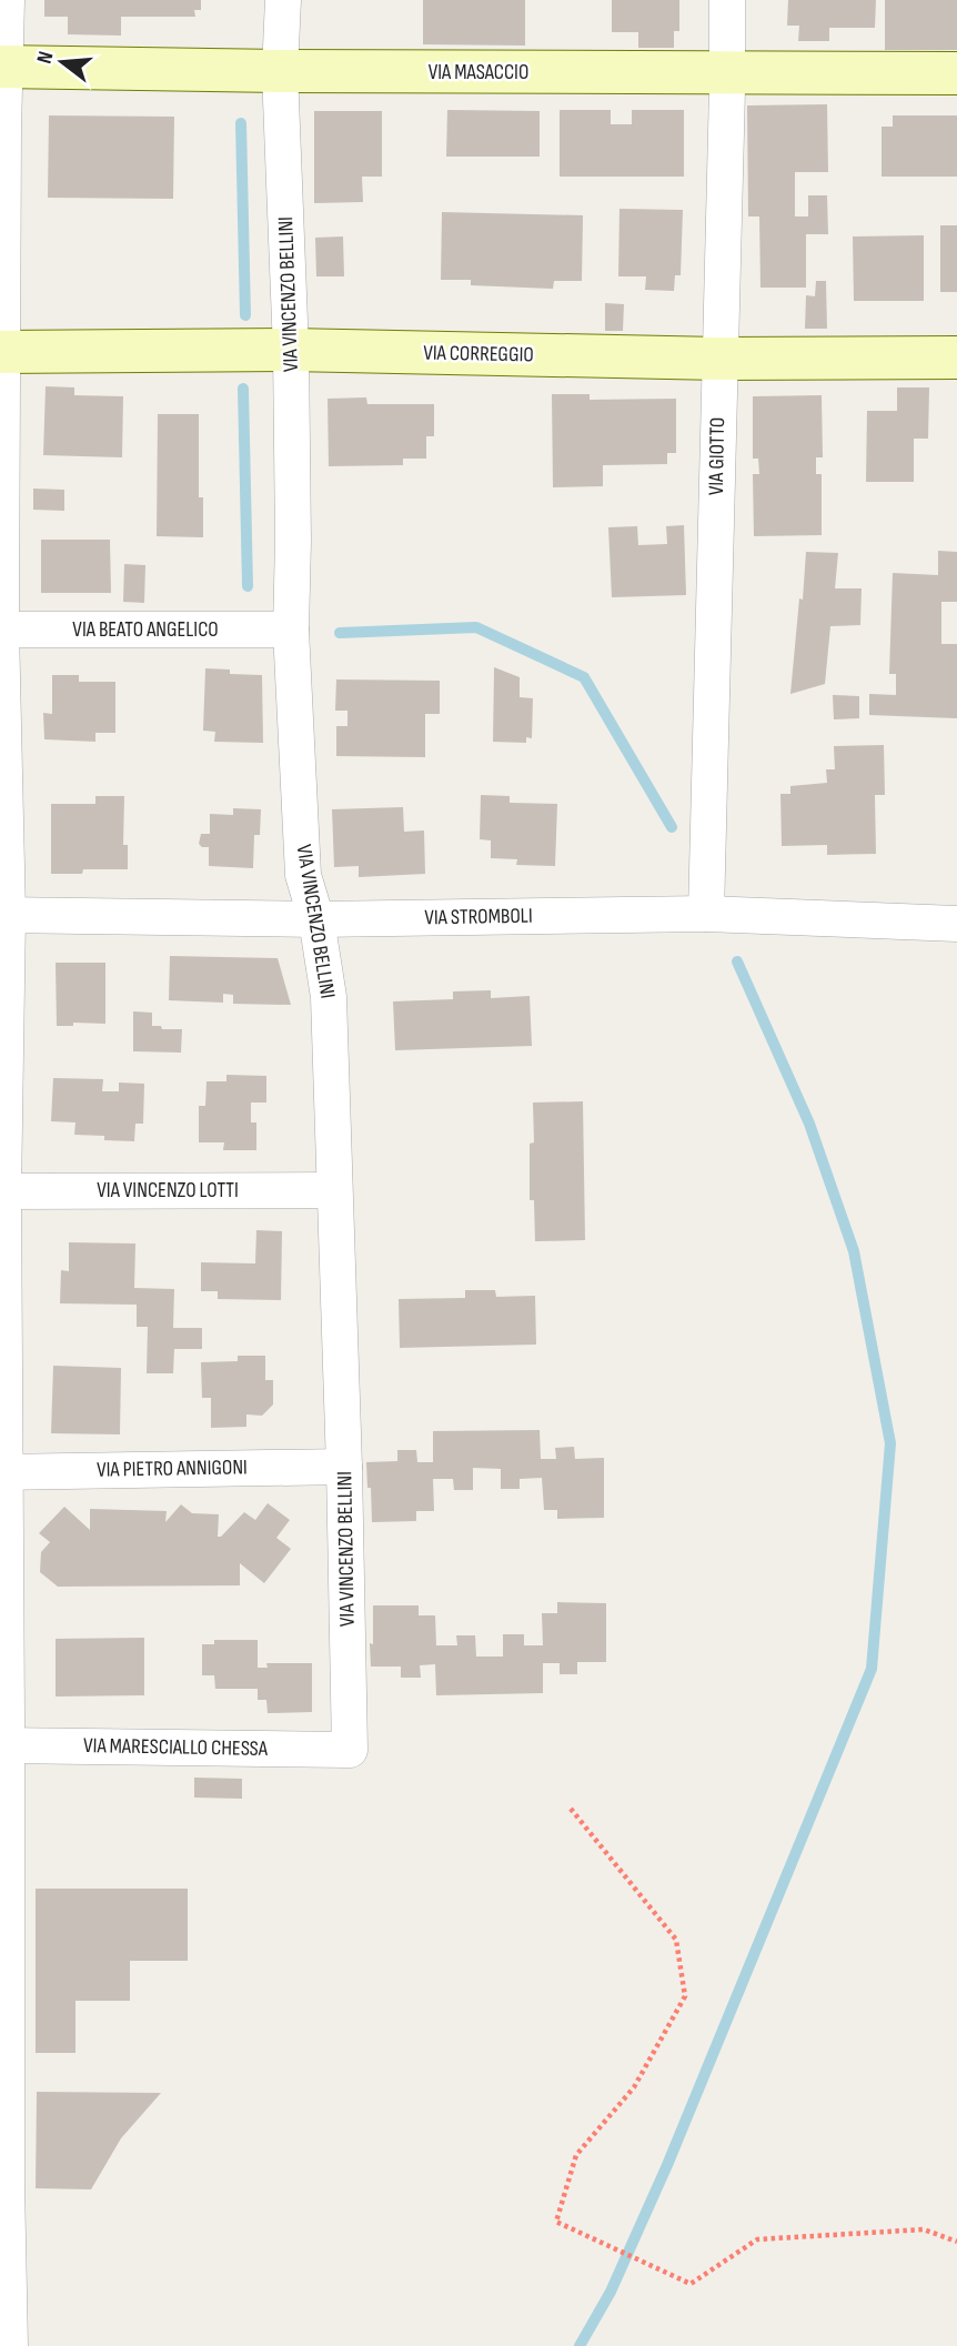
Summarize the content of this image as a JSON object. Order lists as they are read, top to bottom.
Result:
{
  "streets": {
    "street": [
      "VIA MASACCIO",
      "VIA VINCENZO BELLINI",
      "VIA CORREGGIO",
      "VIA GIOTTO",
      "VIA BEATO ANGELICO",
      "VIA STROMBOLI",
      "VIA VINCENZO LOTTI",
      "VIA PIETRO ANNIGONI",
      "VIA MARESCIALLO CHESSA"
    ]
  },
  "crossings": [
    ["VIA MASACCIO", "VIA VINCENZO BELLINI"],
    ["VIA MASACCIO", "VIA GIOTTO"],
    ["VIA VINCENZO BELLINI", "VIA CORREGGIO"],
    ["VIA VINCENZO BELLINI", "VIA BEATO ANGELICO"],
    ["VIA VINCENZO BELLINI", "VIA STROMBOLI"],
    ["VIA VINCENZO BELLINI", "VIA VINCENZO LOTTI"],
    ["VIA VINCENZO BELLINI", "VIA PIETRO ANNIGONI"],
    ["VIA VINCENZO BELLINI", "VIA MARESCIALLO CHESSA"],
    ["VIA CORREGGIO", "VIA GIOTTO"],
    ["VIA GIOTTO", "VIA STROMBOLI"]
  ],
  "north": "left"
}
